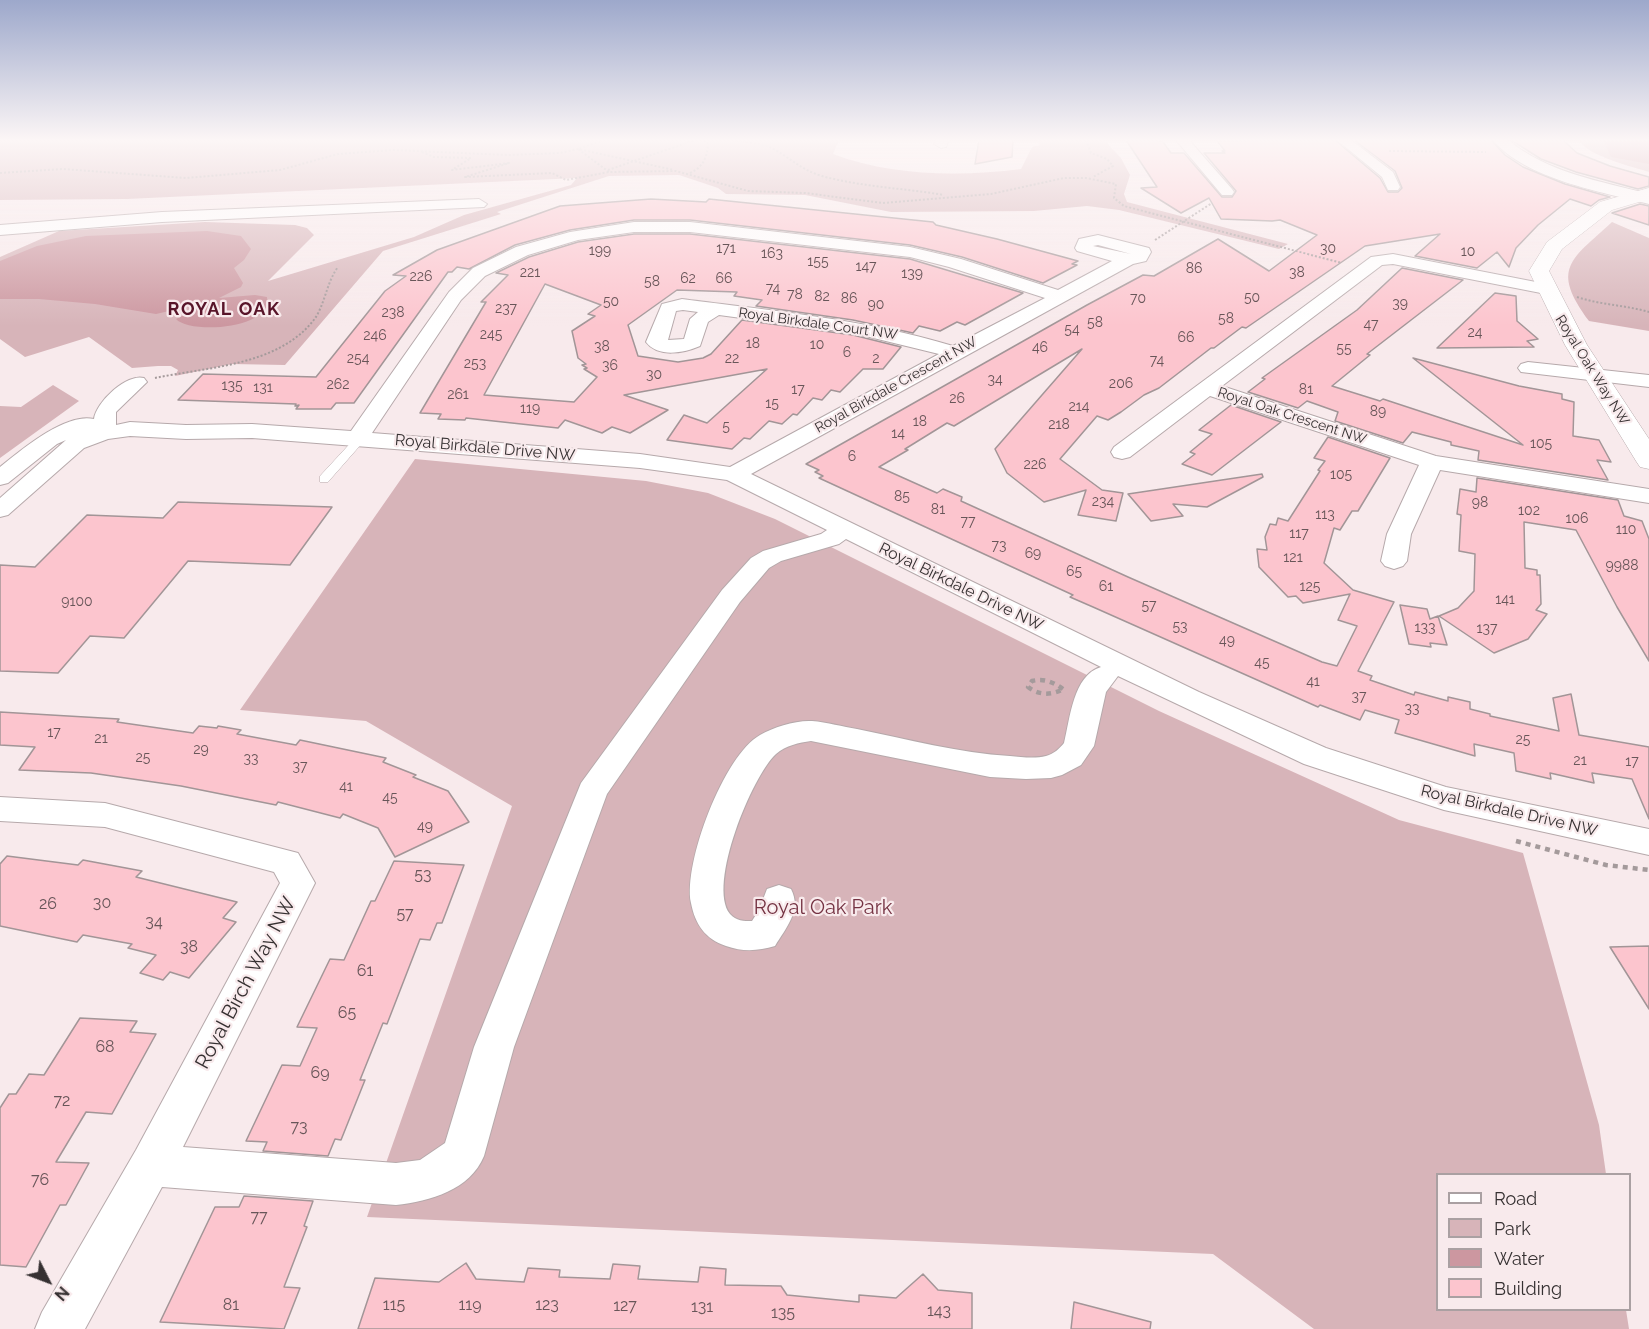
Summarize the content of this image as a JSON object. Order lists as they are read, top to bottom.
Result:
{
  "streets": {
    "street": [
      "Royal Birkdale Court NW",
      "Royal Oak Way NW",
      "Royal Birkdale Crescent NW",
      "Royal Oak Crescent NW",
      "Royal Birkdale Drive NW",
      "Royal Birch Way NW"
    ]
  },
  "crossings": [
    ["Royal Birkdale Court NW", "Royal Birkdale Crescent NW"],
    ["Royal Oak Way NW", "Royal Oak Crescent NW"],
    ["Royal Birkdale Crescent NW", "Royal Birkdale Drive NW"]
  ],
  "districts": ["ROYAL OAK"],
  "parks": ["Royal Oak Park"],
  "house_numbers": [
    "171",
    "30",
    "199",
    "10",
    "163",
    "155",
    "147",
    "86",
    "221",
    "38",
    "139",
    "226",
    "62",
    "66",
    "58",
    "74",
    "78",
    "82",
    "50",
    "86",
    "70",
    "50",
    "39",
    "90",
    "237",
    "238",
    "58",
    "58",
    "47",
    "54",
    "24",
    "245",
    "246",
    "66",
    "18",
    "10",
    "38",
    "46",
    "55",
    "6",
    "254",
    "22",
    "2",
    "74",
    "253",
    "36",
    "30",
    "34",
    "206",
    "262",
    "135",
    "131",
    "17",
    "81",
    "261",
    "26",
    "15",
    "214",
    "119",
    "89",
    "18",
    "218",
    "5",
    "14",
    "105",
    "6",
    "226",
    "105",
    "85",
    "234",
    "98",
    "81",
    "102",
    "113",
    "106",
    "77",
    "110",
    "117",
    "73",
    "69",
    "121",
    "9988",
    "65",
    "61",
    "125",
    "141",
    "9100",
    "57",
    "53",
    "133",
    "137",
    "49",
    "45",
    "41",
    "37",
    "33",
    "17",
    "21",
    "25",
    "29",
    "25",
    "33",
    "21",
    "17",
    "37",
    "41",
    "45",
    "49",
    "53",
    "30",
    "26",
    "57",
    "34",
    "38",
    "61",
    "65",
    "68",
    "69",
    "72",
    "73",
    "76",
    "77",
    "81",
    "115",
    "119",
    "123",
    "127",
    "131",
    "143",
    "135"
  ],
  "legend": [
    "Road",
    "Park",
    "Water",
    "Building"
  ],
  "north": "bottom right"
}
